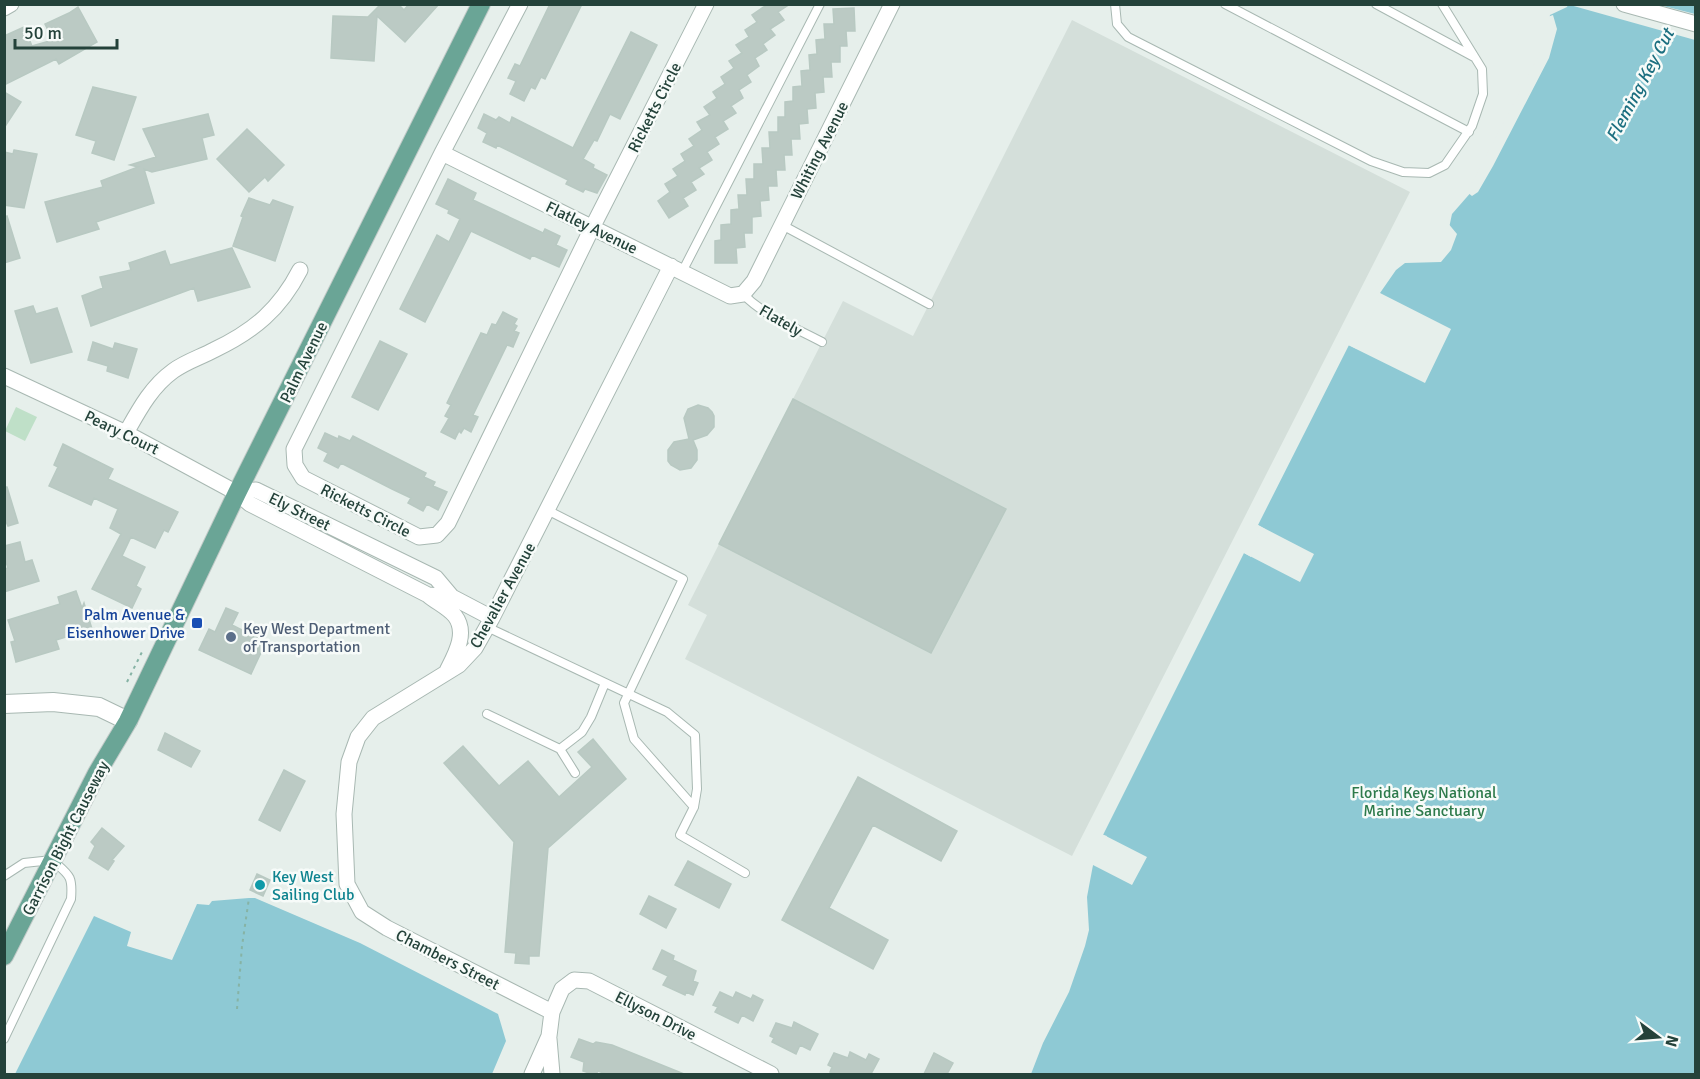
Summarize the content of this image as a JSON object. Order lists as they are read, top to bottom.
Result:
{
  "streets": {
    "main road": ["Palm Avenue", "Garrison Bight Causeway"],
    "street": [
      "Ricketts Circle",
      "Whiting Avenue",
      "Flatley Avenue",
      "Peary Court",
      "Ely Street",
      "Chevalier Avenue",
      "Chambers Street",
      "Ellyson Drive"
    ],
    "lane": ["Flately"]
  },
  "crossings": [
    ["Ricketts Circle", "Flatley Avenue"],
    ["Whiting Avenue", "Flatley Avenue"],
    ["Whiting Avenue", "Flately"],
    ["Flatley Avenue", "Flately"],
    ["Flatley Avenue", "Chevalier Avenue"],
    ["Palm Avenue", "Peary Court"],
    ["Palm Avenue", "Ely Street"],
    ["Palm Avenue", "Garrison Bight Causeway"],
    ["Peary Court", "Ely Street"],
    ["Ely Street", "Chevalier Avenue"],
    ["Chevalier Avenue", "Chambers Street"],
    ["Chambers Street", "Ellyson Drive"]
  ],
  "water": ["Fleming Key Cut"],
  "parks": ["Florida Keys National Marine Sanctuary"],
  "places": {
    "transit": ["Palm Avenue & Eisenhower Drive"],
    "other": ["Key West Department of Transportation", "Key West Sailing Club"]
  },
  "scale_bar": "50 m",
  "north": "right"
}
